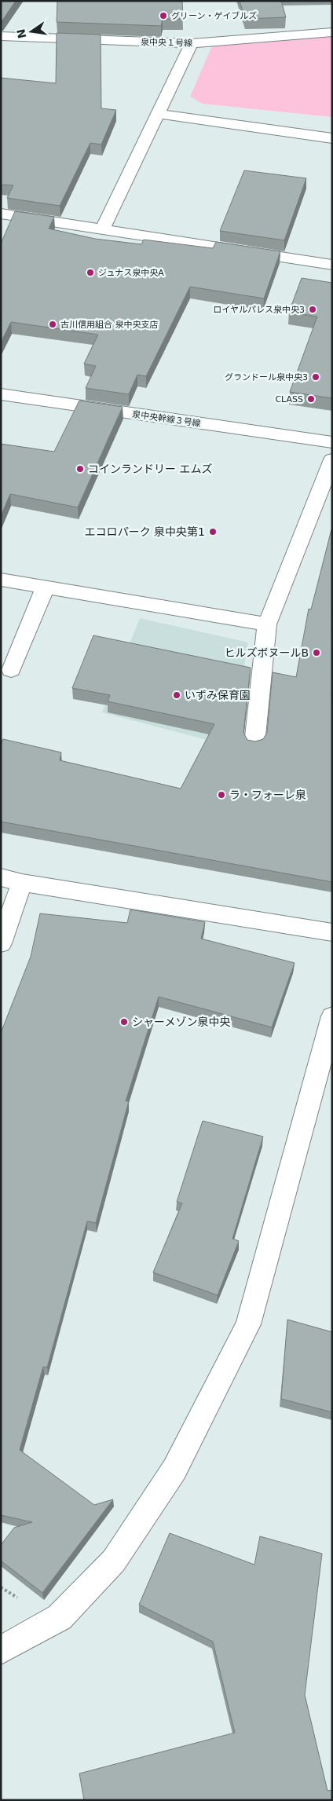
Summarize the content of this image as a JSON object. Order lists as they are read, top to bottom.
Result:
{
  "streets": {
    "street": ["泉中央１号線", "泉中央幹線３号線"]
  },
  "places": [
    "グリーン・ゲイブルズ",
    "ジュナス泉中央A",
    "ロイヤルパレス泉中央3",
    "古川信用組合 泉中央支店",
    "グランドール泉中央3",
    "CLASS",
    "コインランドリー エムズ",
    "エコロパーク 泉中央第1",
    "ヒルズボヌールB",
    "いずみ保育園",
    "ラ・フォーレ泉",
    "シャーメゾン泉中央"
  ],
  "north": "left"
}
